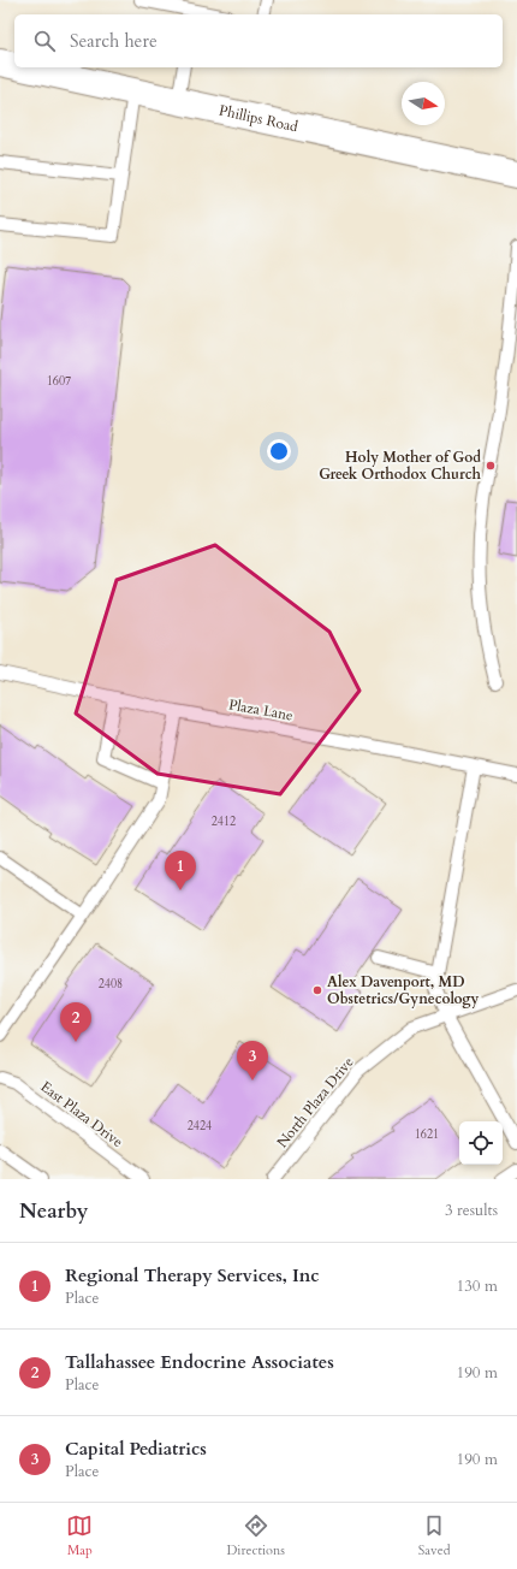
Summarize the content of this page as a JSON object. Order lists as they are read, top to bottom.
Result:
{
  "streets": {
    "street": ["Phillips Road"],
    "lane": ["Plaza Lane", "North Plaza Drive", "East Plaza Drive"]
  },
  "places": ["Holy Mother of God Greek Orthodox Church", "Alex Davenport, MD Obstetrics/Gynecology"],
  "house_numbers": [
    "1607",
    "2412",
    "2408",
    "2424",
    "1621"
  ],
  "north": "right",
  "page": {
    "search": "Search here",
    "pins": ["1", "2", "3"],
    "heading": ["Nearby", "3 results"],
    "list": [
      {
        "mark": "1",
        "name": "Regional Therapy Services, Inc",
        "note": "Place",
        "value": "130 m"
      },
      {
        "mark": "2",
        "name": "Tallahassee Endocrine Associates",
        "note": "Place",
        "value": "190 m"
      },
      {
        "mark": "3",
        "name": "Capital Pediatrics",
        "note": "Place",
        "value": "190 m"
      }
    ],
    "nav": ["Map", "Directions", "Saved"]
  }
}
